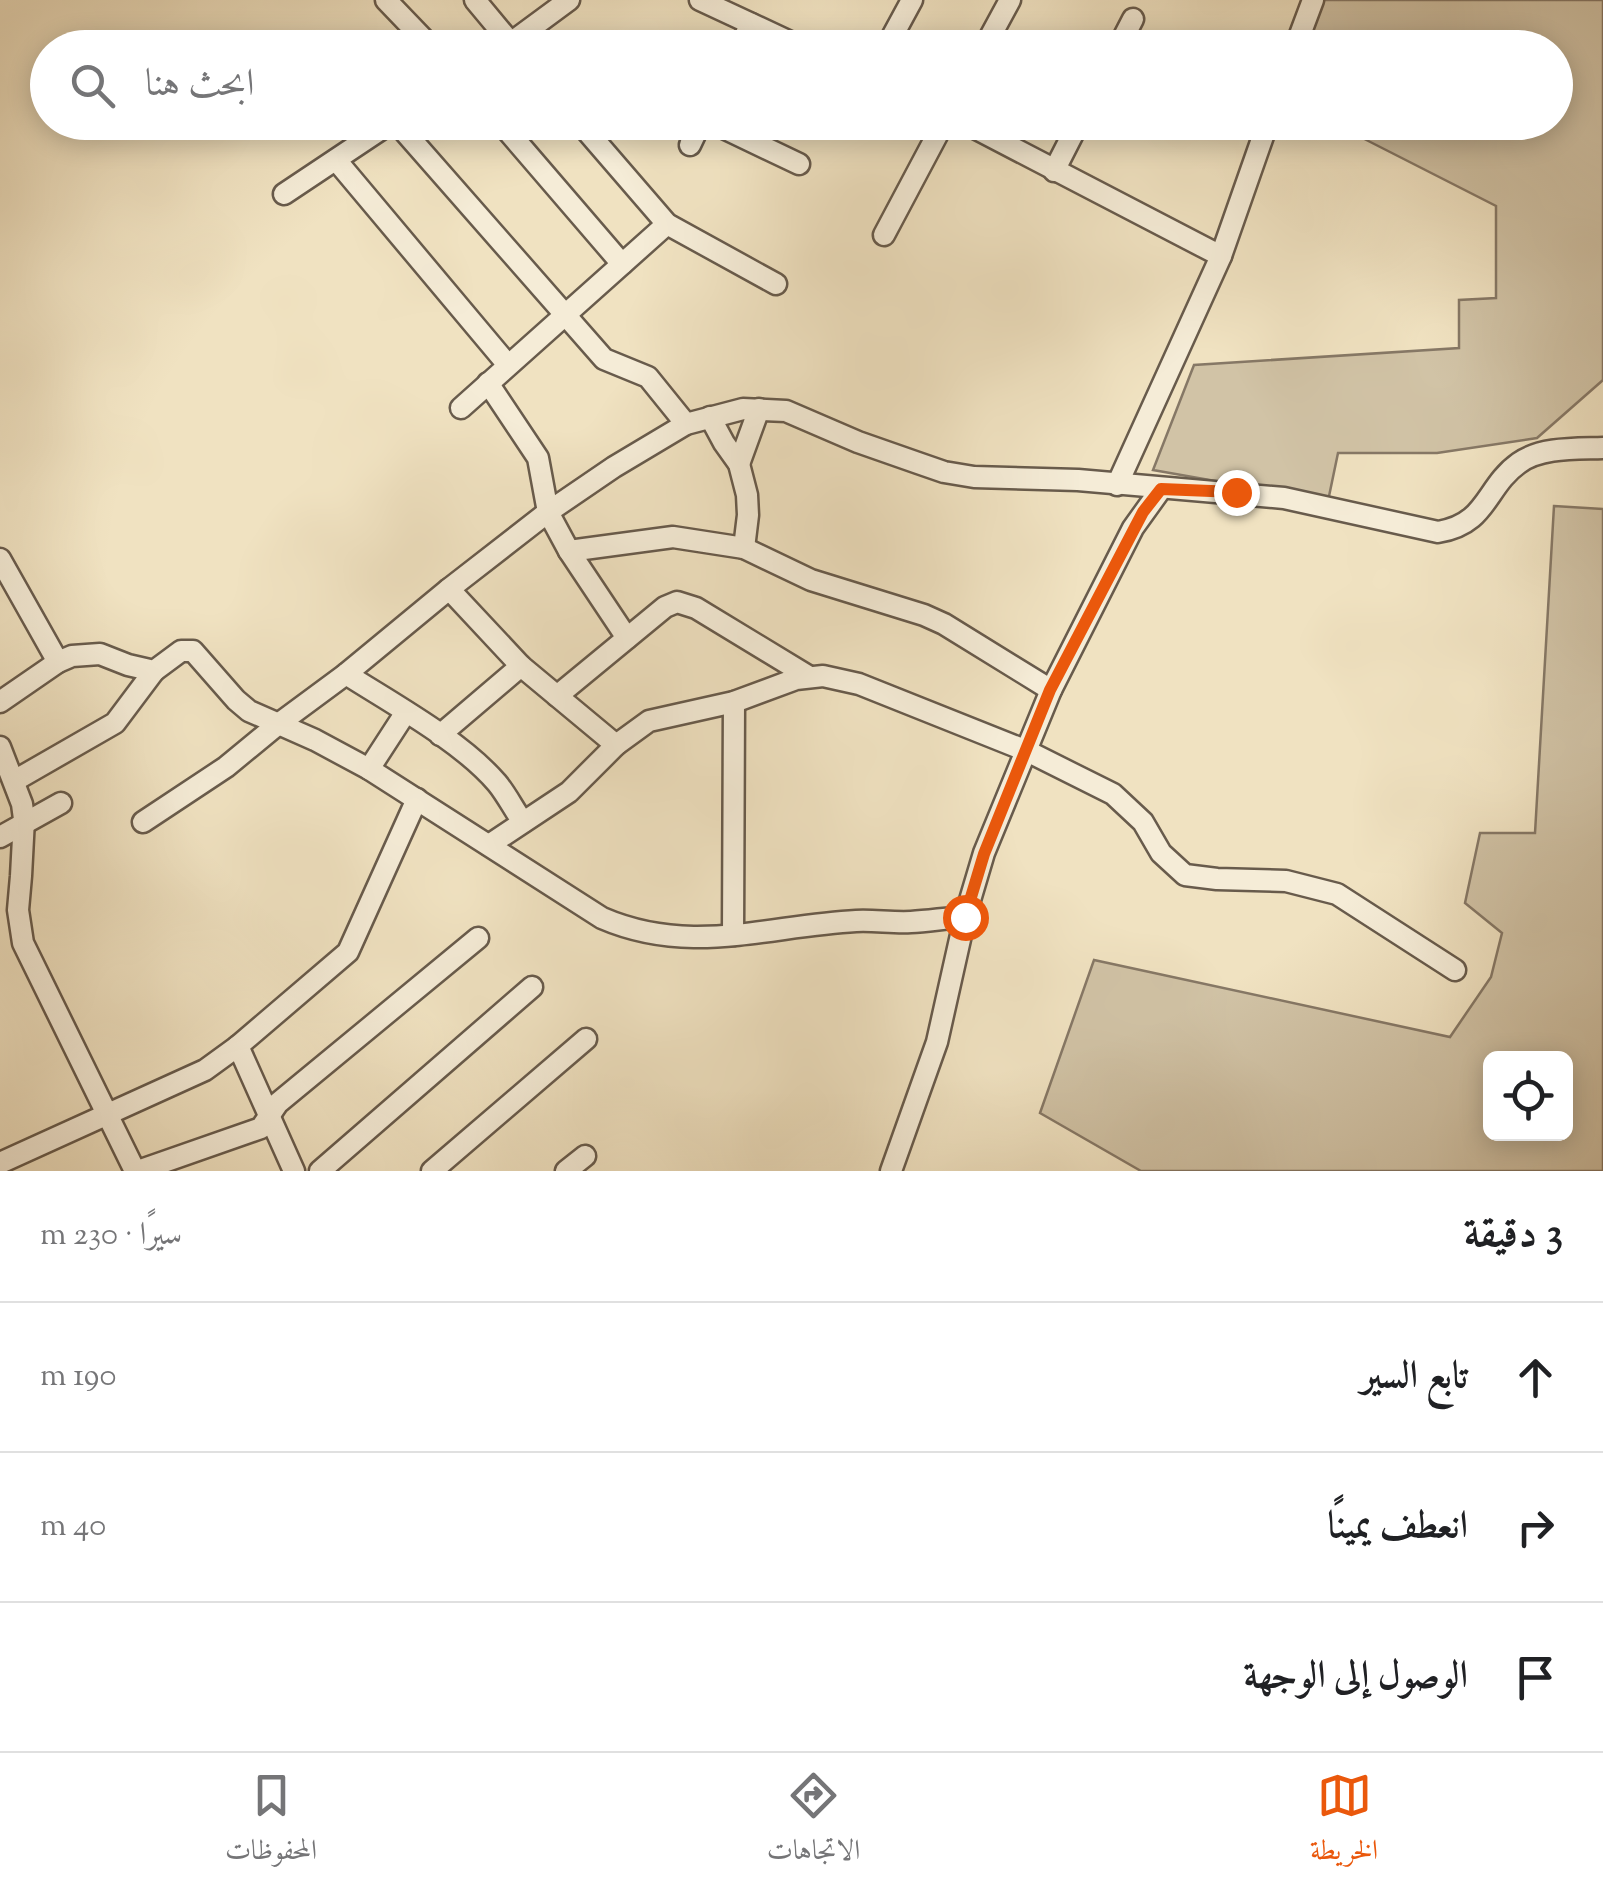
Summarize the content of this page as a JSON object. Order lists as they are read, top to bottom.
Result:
{
  "page": {
    "search": "ابحث هنا",
    "heading": ["3 دقيقة", "سيرًا · 230 m"],
    "list": [
      ["تابع السير", "190 m"],
      ["انعطف يمينًا", "40 m"],
      "الوصول إلى الوجهة"
    ],
    "nav": ["الخريطة", "الاتجاهات", "المحفوظات"]
  }
}
